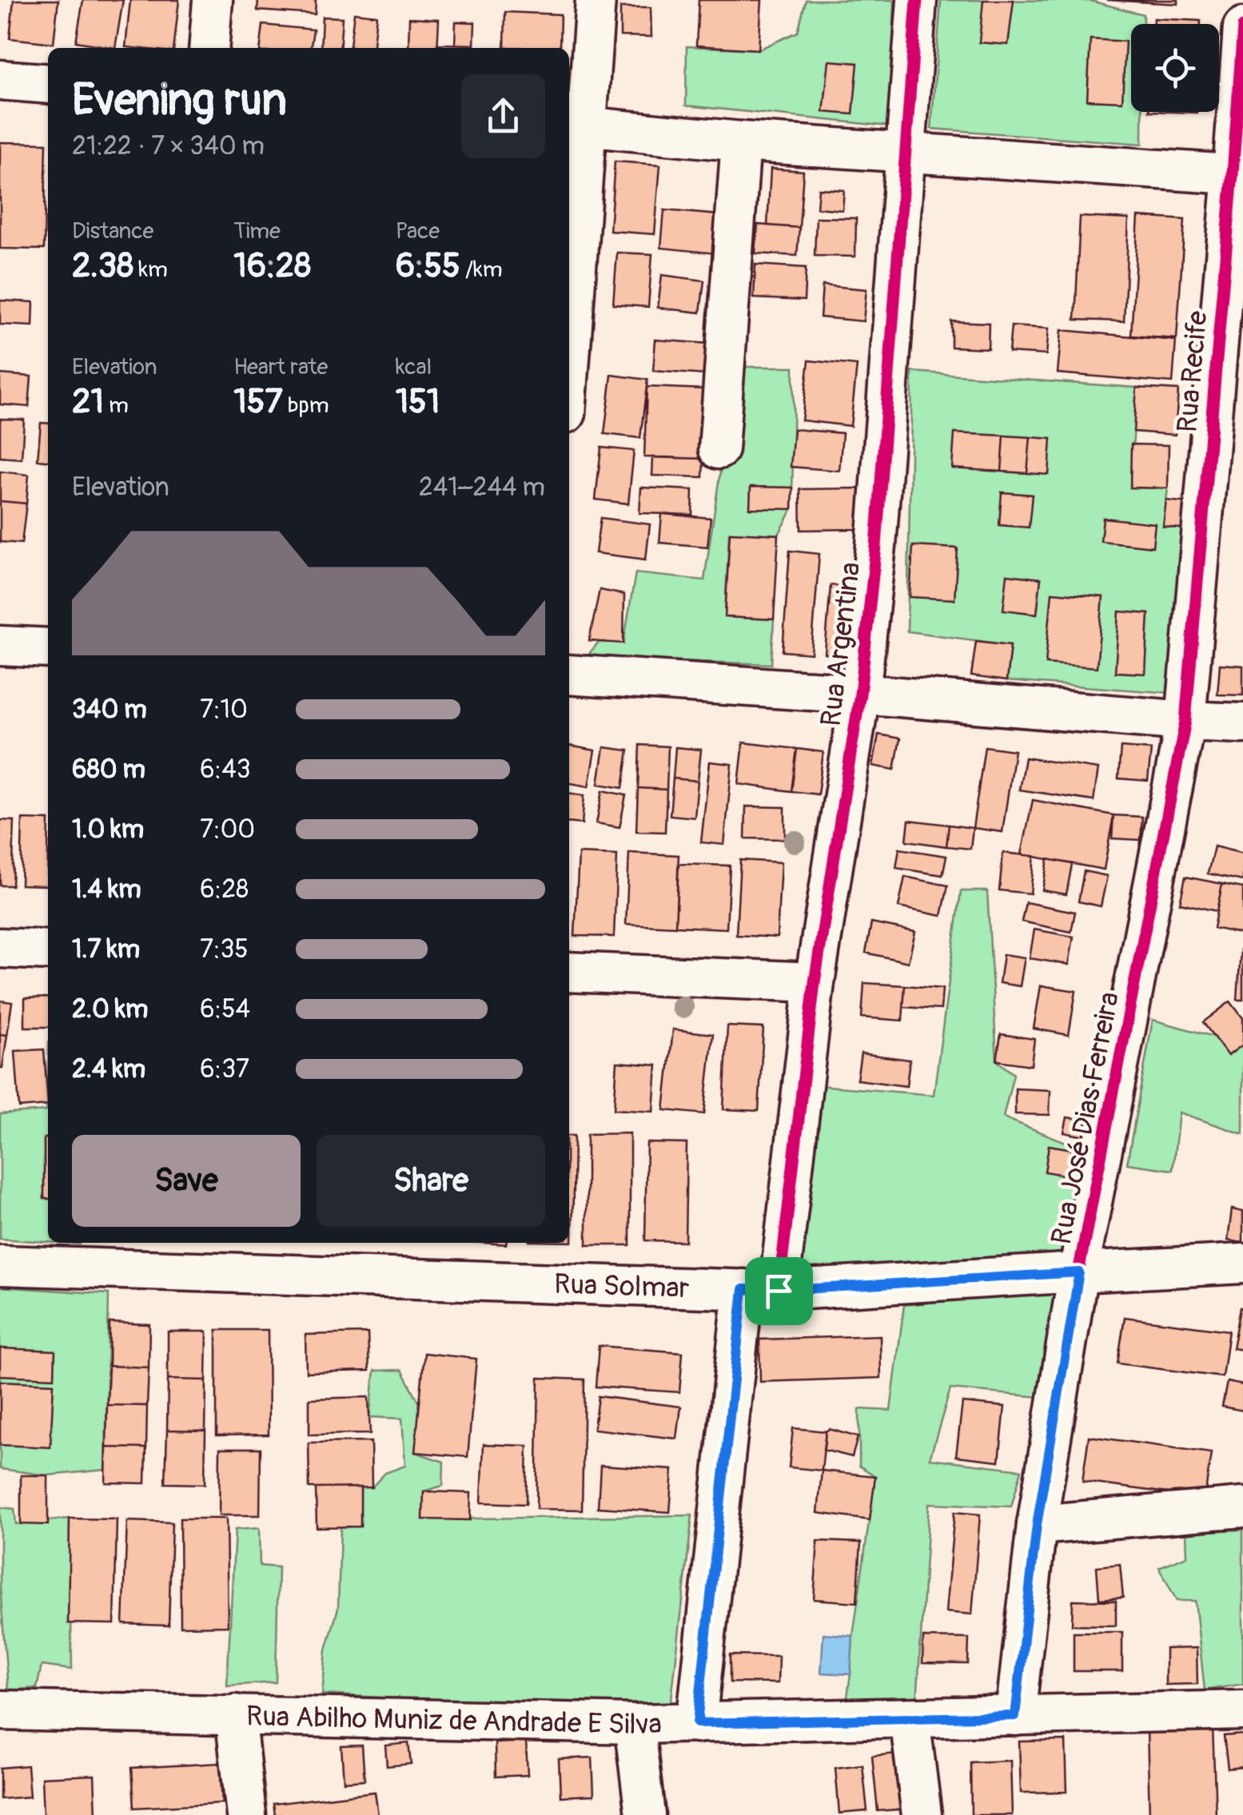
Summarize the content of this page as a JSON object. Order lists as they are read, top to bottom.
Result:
{
  "streets": {
    "street": [
      "Rua Recife",
      "Rua Argentina",
      "Rua José Dias Ferreira",
      "Rua Solmar",
      "Rua Abilho Muniz de Andrade E Silva"
    ]
  },
  "crossings": [
    ["Rua Recife", "Rua José Dias Ferreira"],
    ["Rua Argentina", "Rua Solmar"],
    ["Rua Argentina", "Rua Abilho Muniz de Andrade E Silva"],
    ["Rua José Dias Ferreira", "Rua Solmar"],
    ["Rua José Dias Ferreira", "Rua Abilho Muniz de Andrade E Silva"]
  ],
  "page": {
    "heading": ["Evening run", "21:22 · 7 × 340 m"],
    "stats": [
      ["Distance", "2.38 km"],
      ["Time", "16:28"],
      ["Pace", "6:55 /km"],
      ["Elevation", "21 m"],
      ["Heart rate", "157 bpm"],
      ["kcal", "151"]
    ],
    "chart": ["Elevation", "241–244 m"],
    "list": [
      {
        "name": "340 m",
        "note": "7:10"
      },
      {
        "name": "680 m",
        "note": "6:43"
      },
      {
        "name": "1.0 km",
        "note": "7:00"
      },
      {
        "name": "1.4 km",
        "note": "6:28"
      },
      {
        "name": "1.7 km",
        "note": "7:35"
      },
      {
        "name": "2.0 km",
        "note": "6:54"
      },
      {
        "name": "2.4 km",
        "note": "6:37"
      }
    ],
    "buttons": ["Save", "Share"]
  }
}
